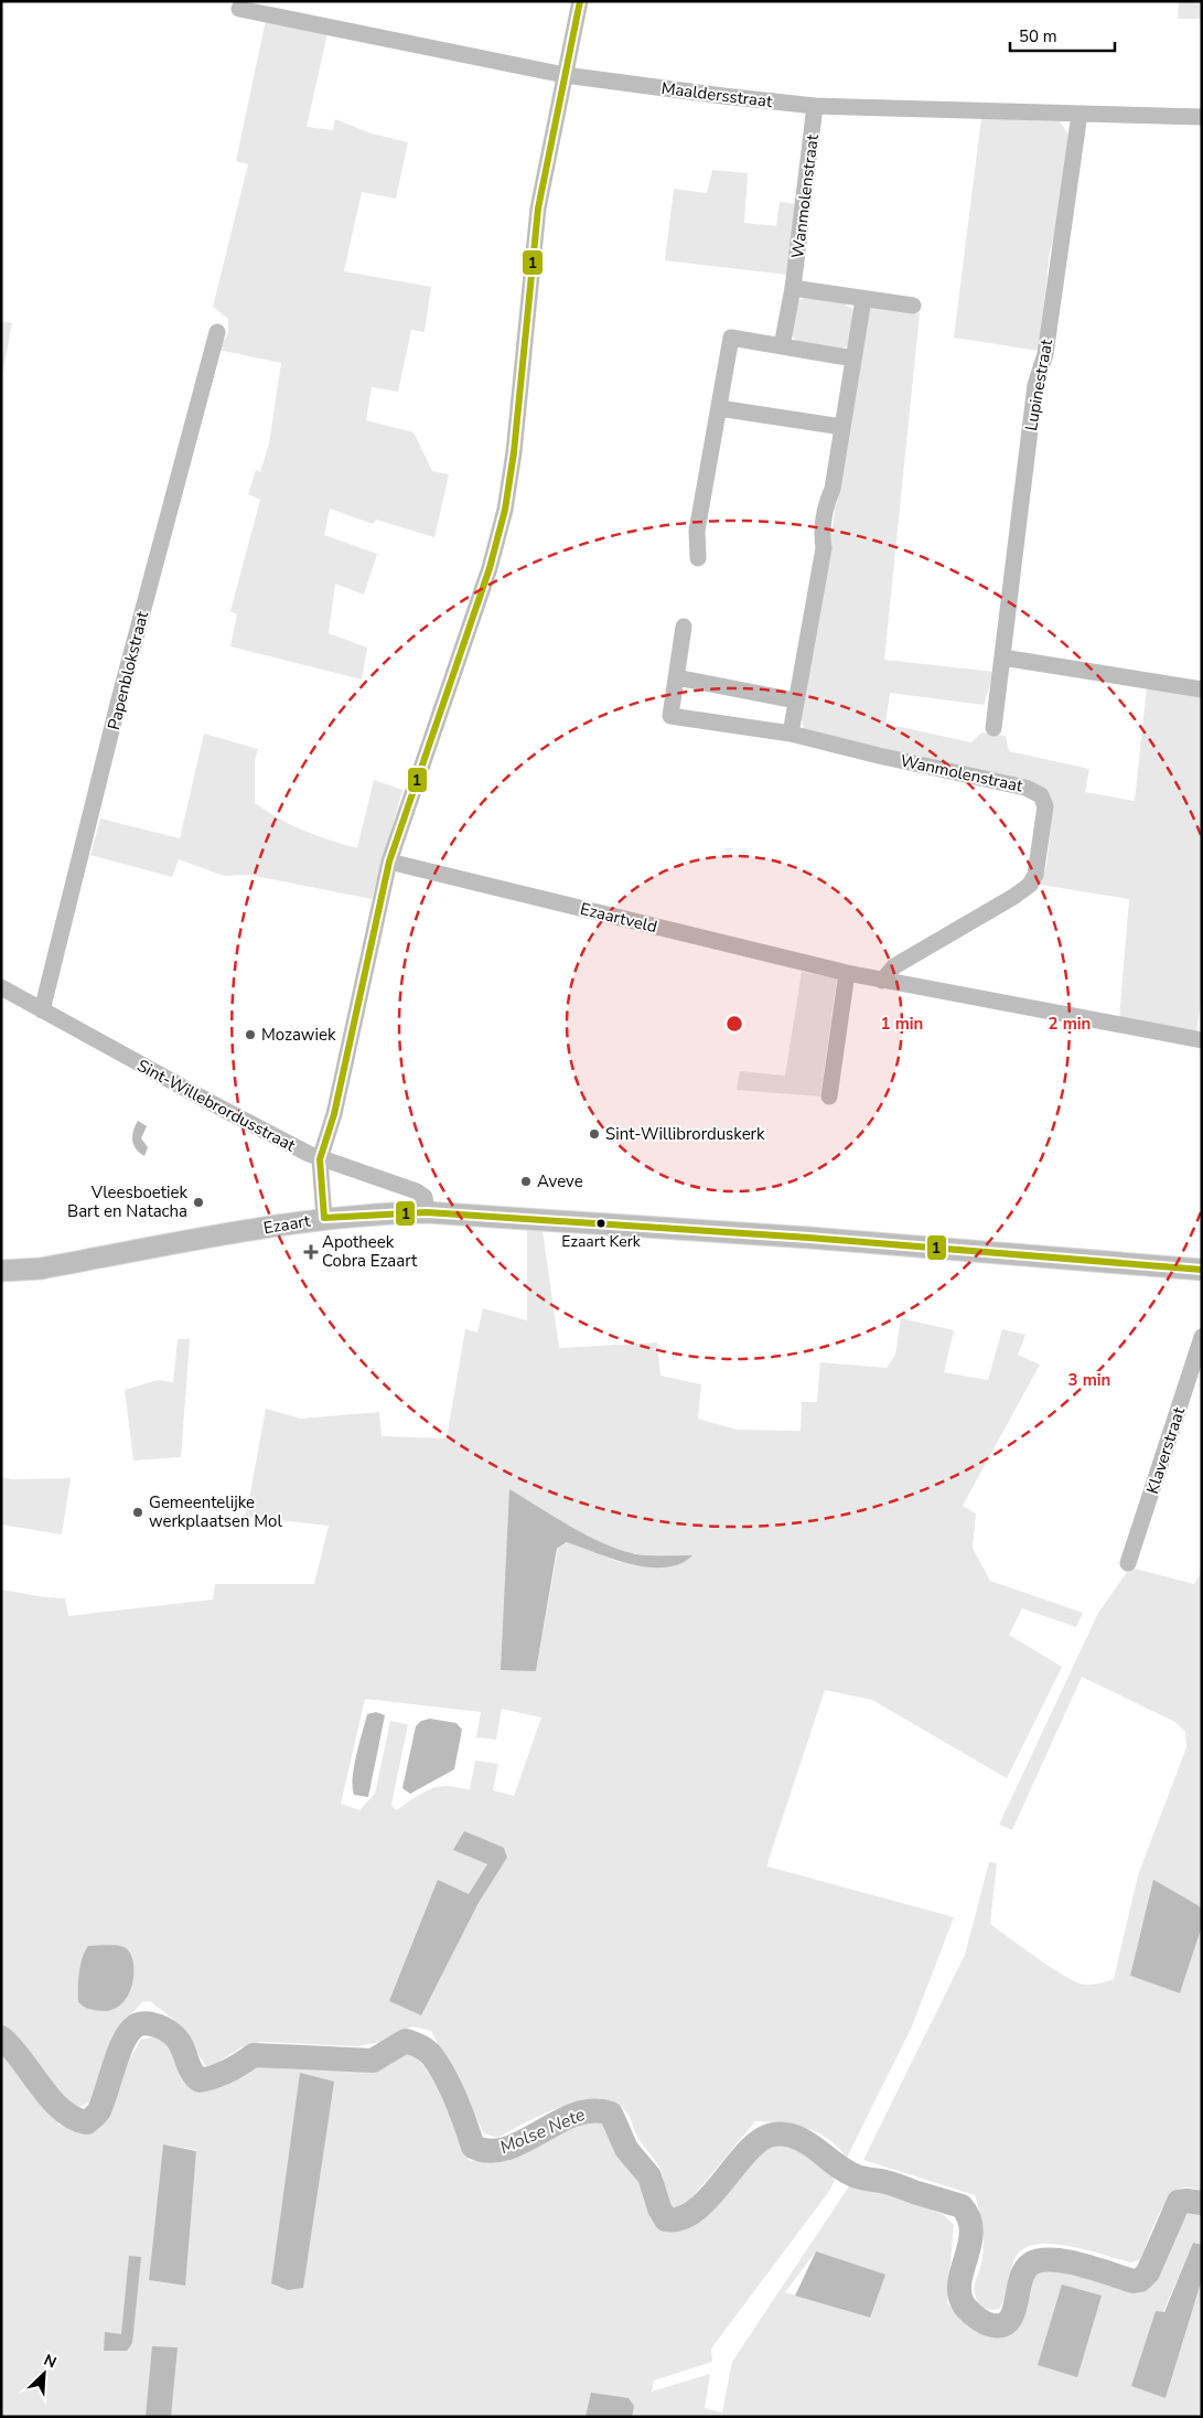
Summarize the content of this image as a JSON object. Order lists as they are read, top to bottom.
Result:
{
  "streets": {
    "main road": ["Ezaart"],
    "street": [
      "Maaldersstraat",
      "Wanmolenstraat",
      "Lupinestraat",
      "Papenblokstraat",
      "Ezaartveld",
      "Sint-Willebrordusstraat",
      "Klaverstraat"
    ]
  },
  "crossings": [
    ["Maaldersstraat", "Wanmolenstraat"],
    ["Maaldersstraat", "Lupinestraat"],
    ["Wanmolenstraat", "Ezaartveld"],
    ["Papenblokstraat", "Sint-Willebrordusstraat"],
    ["Sint-Willebrordusstraat", "Ezaart"]
  ],
  "water": ["Molse Nete"],
  "places": {
    "other": [
      "Mozawiek",
      "Sint-Willibrorduskerk",
      "Aveve",
      "Vleesboetiek Bart en Natacha",
      "Ezaart Kerk",
      "Gemeentelijke werkplaatsen Mol"
    ],
    "health": ["Apotheek Cobra Ezaart"]
  },
  "lines": ["transit line 1"],
  "scale_bar": "50 m",
  "north": "top right",
  "rings": ["1 min", "2 min", "3 min"]
}
